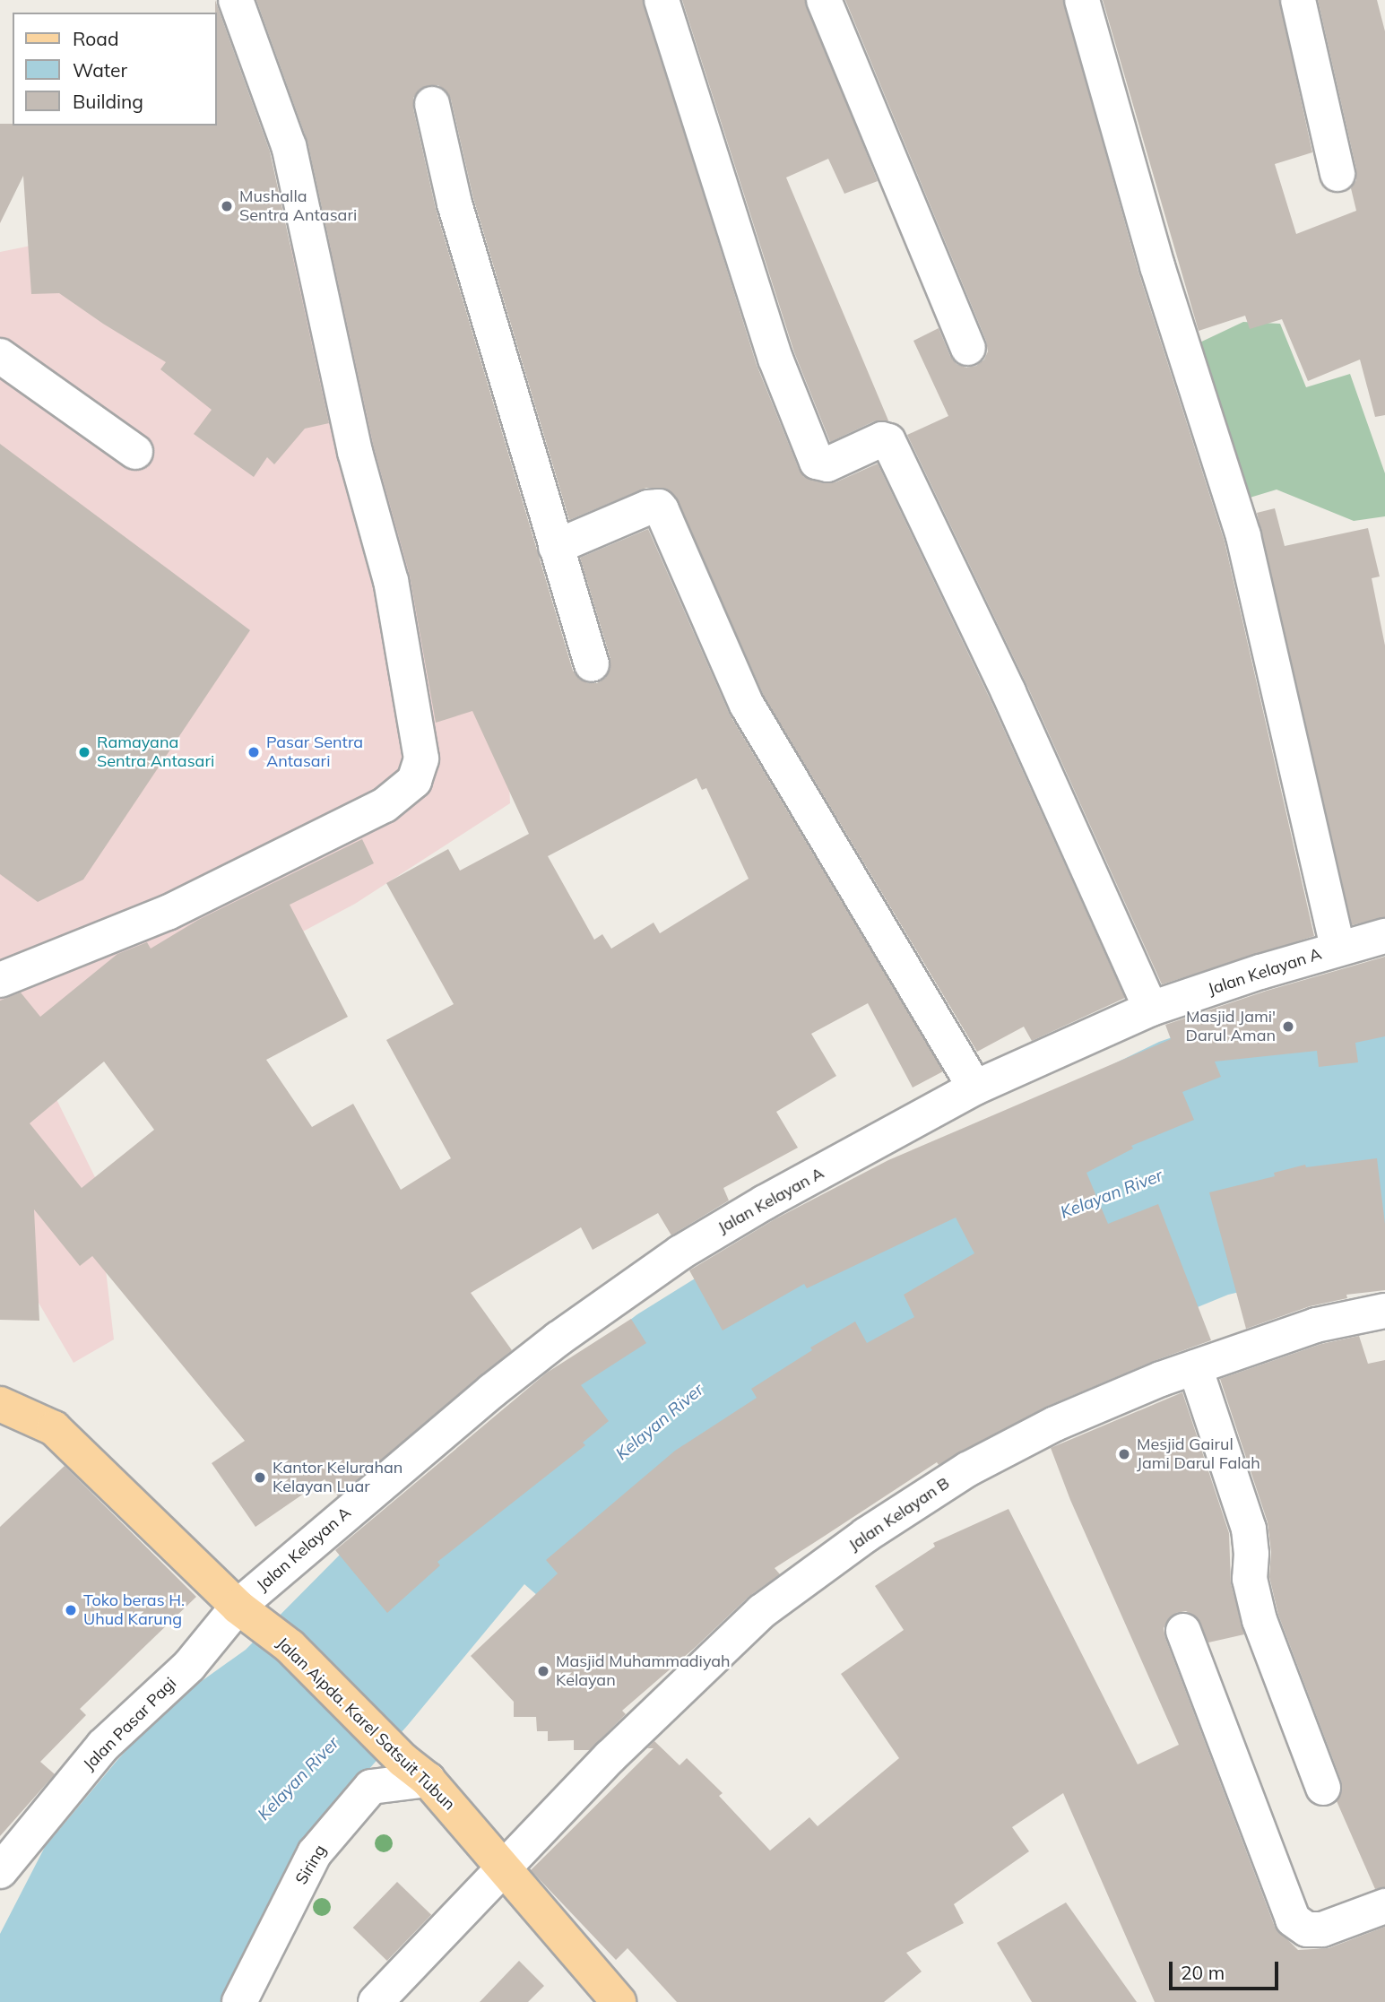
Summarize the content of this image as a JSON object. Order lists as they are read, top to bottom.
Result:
{
  "streets": {
    "main road": ["Jalan Aipda. Karel Satsuit Tubun"],
    "street": [
      "Jalan Kelayan A",
      "Jalan Kelayan B",
      "Jalan Pasar Pagi",
      "Siring"
    ]
  },
  "crossings": [
    ["Jalan Kelayan A", "Jalan Pasar Pagi"],
    ["Jalan Kelayan A", "Jalan Aipda. Karel Satsuit Tubun"],
    ["Jalan Kelayan B", "Jalan Aipda. Karel Satsuit Tubun"],
    ["Jalan Pasar Pagi", "Jalan Aipda. Karel Satsuit Tubun"],
    ["Jalan Aipda. Karel Satsuit Tubun", "Siring"]
  ],
  "water": ["Kelayan River"],
  "places": [
    "Mushalla Sentra Antasari",
    "Ramayana Sentra Antasari",
    "Pasar Sentra Antasari",
    "Masjid Jami' Darul Aman",
    "Mesjid Gairul Jami Darul Falah",
    "Kantor Kelurahan Kelayan Luar",
    "Toko beras H. Uhud Karung",
    "Masjid Muhammadiyah Kelayan"
  ],
  "legend": ["Road", "Water", "Building"],
  "scale_bar": "20 m"
}
